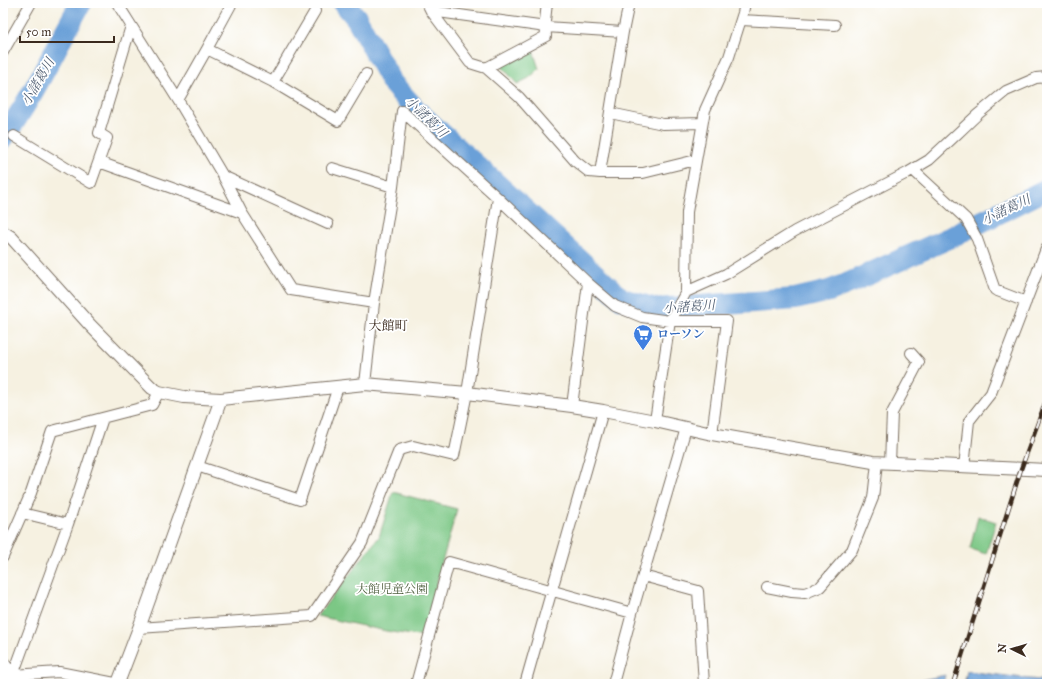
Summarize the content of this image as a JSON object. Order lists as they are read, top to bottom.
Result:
{
  "districts": ["大館町"],
  "water": ["小諸葛川"],
  "parks": ["大館児童公園"],
  "places": {
    "supermarket": ["ローソン"]
  },
  "scale_bar": "50 m",
  "north": "left"
}
